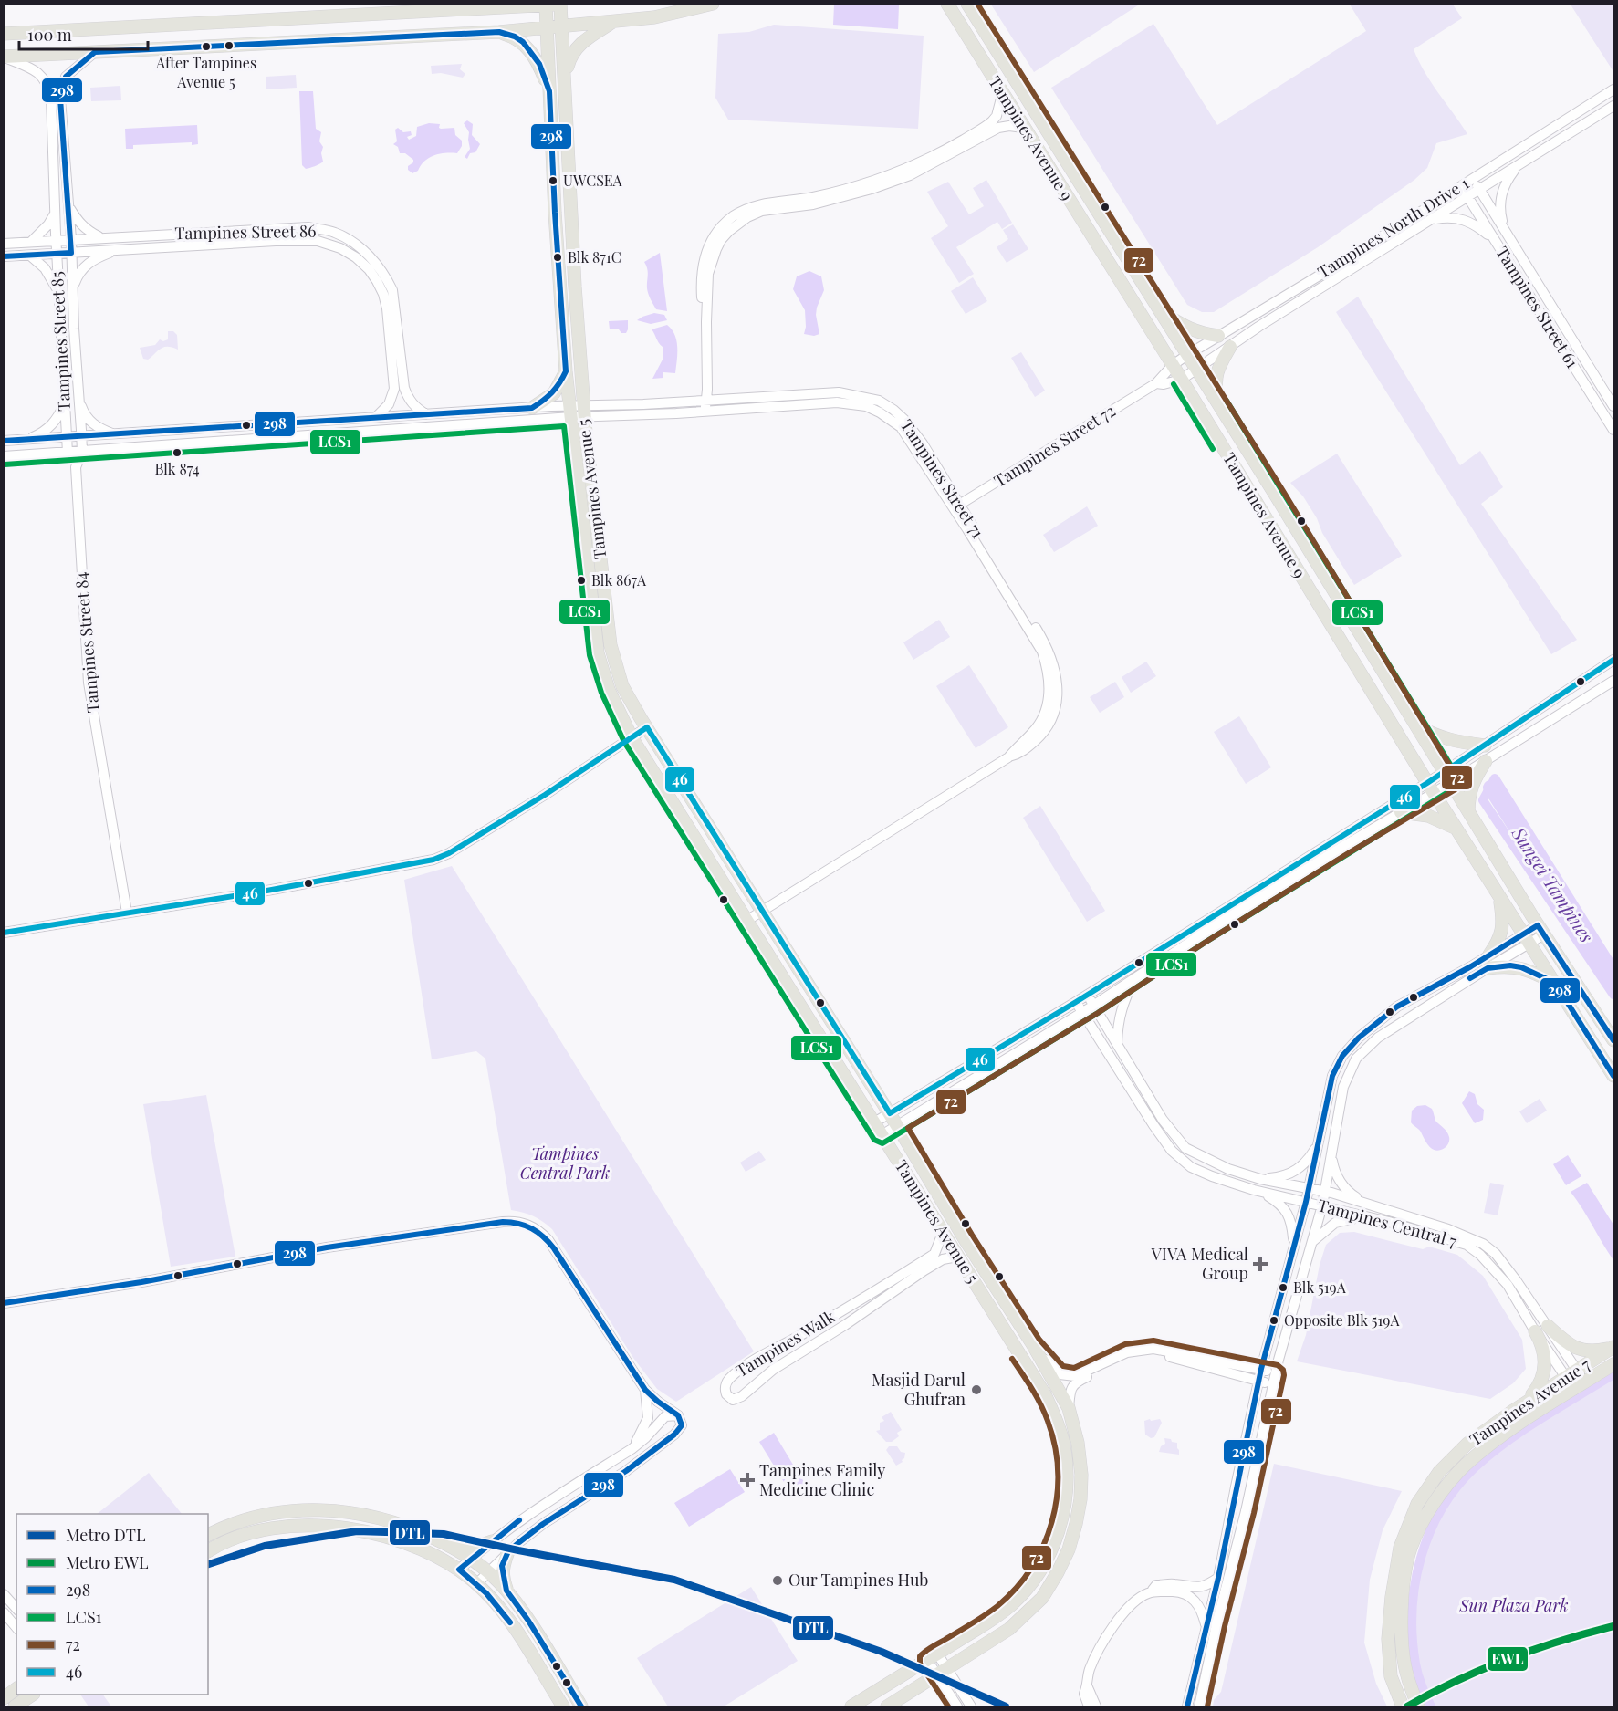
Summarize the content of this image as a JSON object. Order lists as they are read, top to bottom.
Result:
{
  "streets": {
    "main road": ["Tampines Avenue 9", "Tampines Avenue 5", "Tampines Avenue 7"],
    "street": [
      "Tampines North Drive 1",
      "Tampines Street 86",
      "Tampines Street 61",
      "Tampines Street 85",
      "Tampines Street 72",
      "Tampines Street 71",
      "Tampines Street 84",
      "Tampines Central 7",
      "Tampines Walk"
    ]
  },
  "crossings": [
    ["Tampines Avenue 9", "Tampines North Drive 1"],
    ["Tampines Avenue 9", "Tampines Street 72"],
    ["Tampines North Drive 1", "Tampines Street 61"],
    ["Tampines North Drive 1", "Tampines Street 72"],
    ["Tampines Street 86", "Tampines Street 85"],
    ["Tampines Street 85", "Tampines Street 84"],
    ["Tampines Street 72", "Tampines Street 71"],
    ["Tampines Street 71", "Tampines Avenue 5"],
    ["Tampines Avenue 5", "Tampines Walk"],
    ["Tampines Central 7", "Tampines Avenue 7"]
  ],
  "water": ["Sungei Tampines"],
  "parks": ["Tampines Central Park", "Sun Plaza Park"],
  "places": {
    "other": [
      "After Tampines Avenue 5",
      "UWCSEA",
      "Blk 871C",
      "Blk 874",
      "Blk 867A",
      "Blk 519A",
      "Opposite Blk 519A",
      "Masjid Darul Ghufran",
      "Our Tampines Hub"
    ],
    "health": ["VIVA Medical Group", "Tampines Family Medicine Clinic"]
  },
  "lines": [
    "transit line 72",
    "transit line 298",
    "transit line LCS1",
    "transit line 46",
    "metro line DTL",
    "metro line EWL"
  ],
  "legend": [
    "Metro DTL",
    "Metro EWL",
    "298",
    "LCS1",
    "72",
    "46"
  ],
  "scale_bar": "100 m"
}
